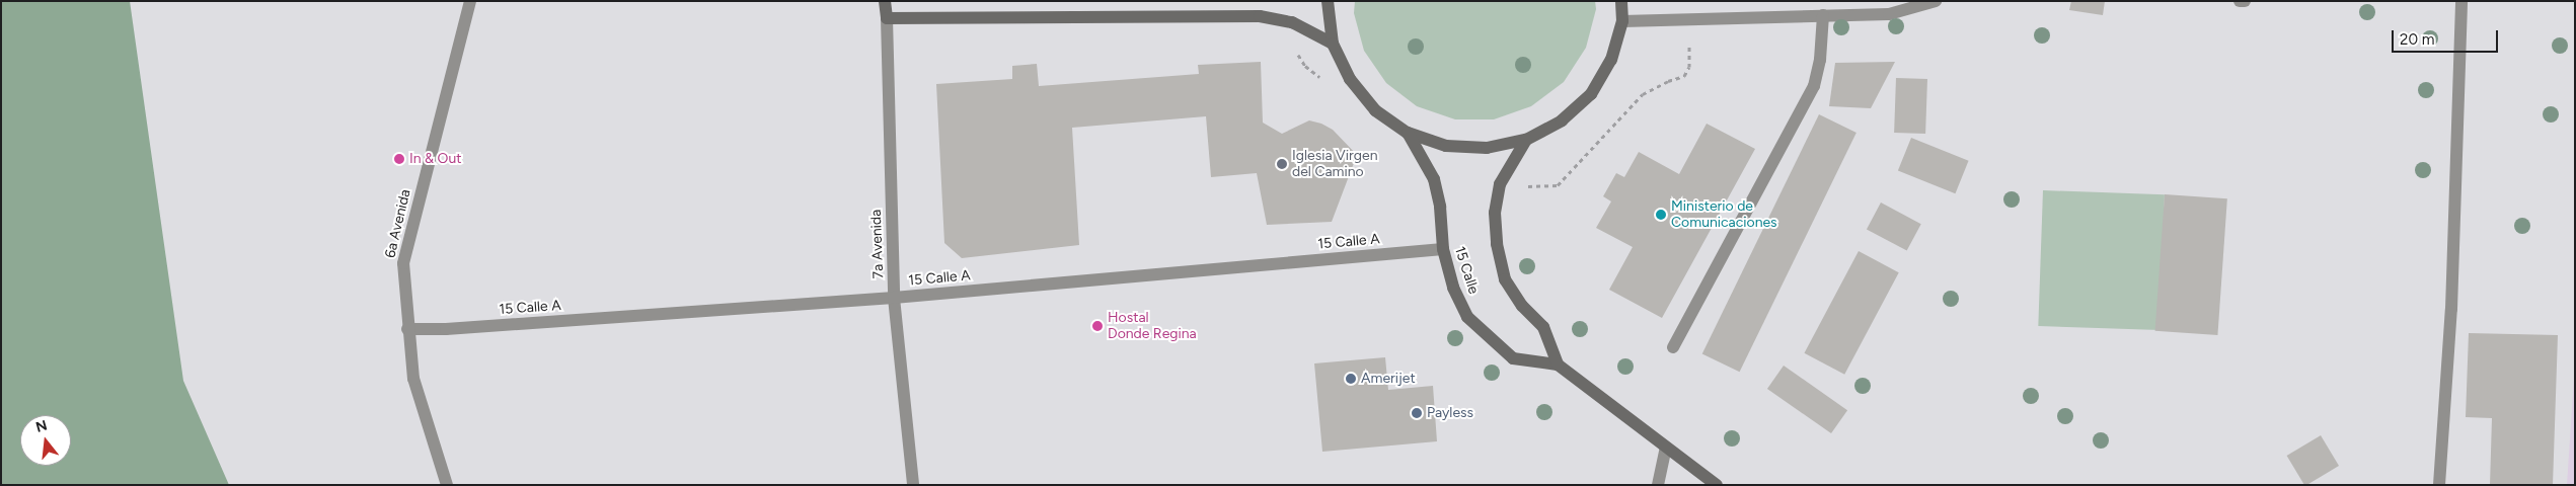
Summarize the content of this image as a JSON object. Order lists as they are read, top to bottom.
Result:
{
  "streets": {
    "main road": ["7a Avenida", "15 Calle"],
    "street": ["6a Avenida", "15 Calle A"]
  },
  "crossings": [
    ["6a Avenida", "15 Calle A"],
    ["15 Calle A", "7a Avenida"],
    ["15 Calle A", "15 Calle"]
  ],
  "places": [
    "In & Out",
    "Iglesia Virgen del Camino",
    "Ministerio de Comunicaciones",
    "Hostal Donde Regina",
    "Amerijet",
    "Payless"
  ],
  "scale_bar": "20 m",
  "north": "top"
}
